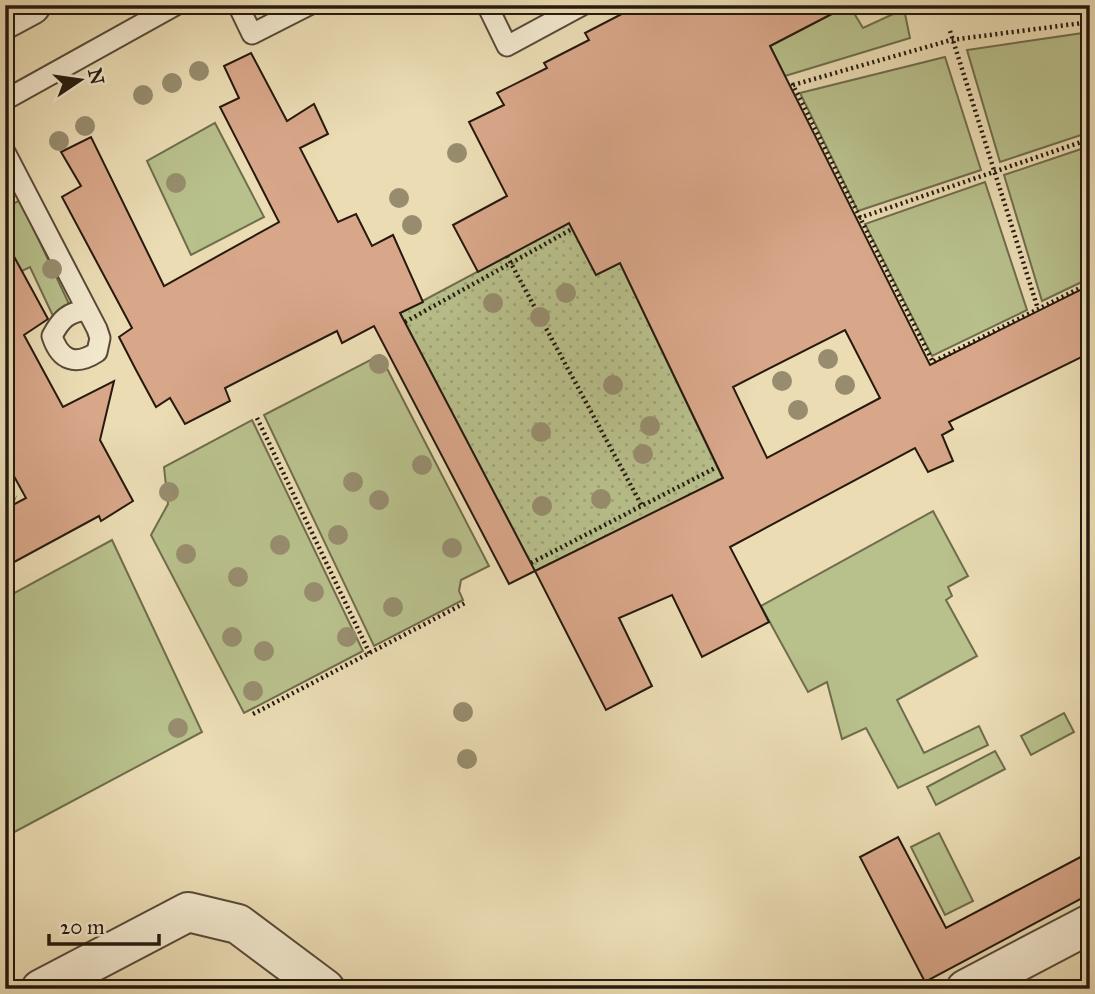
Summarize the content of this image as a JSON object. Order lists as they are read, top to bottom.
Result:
{
  "scale_bar": "20 m",
  "north": "right"
}
